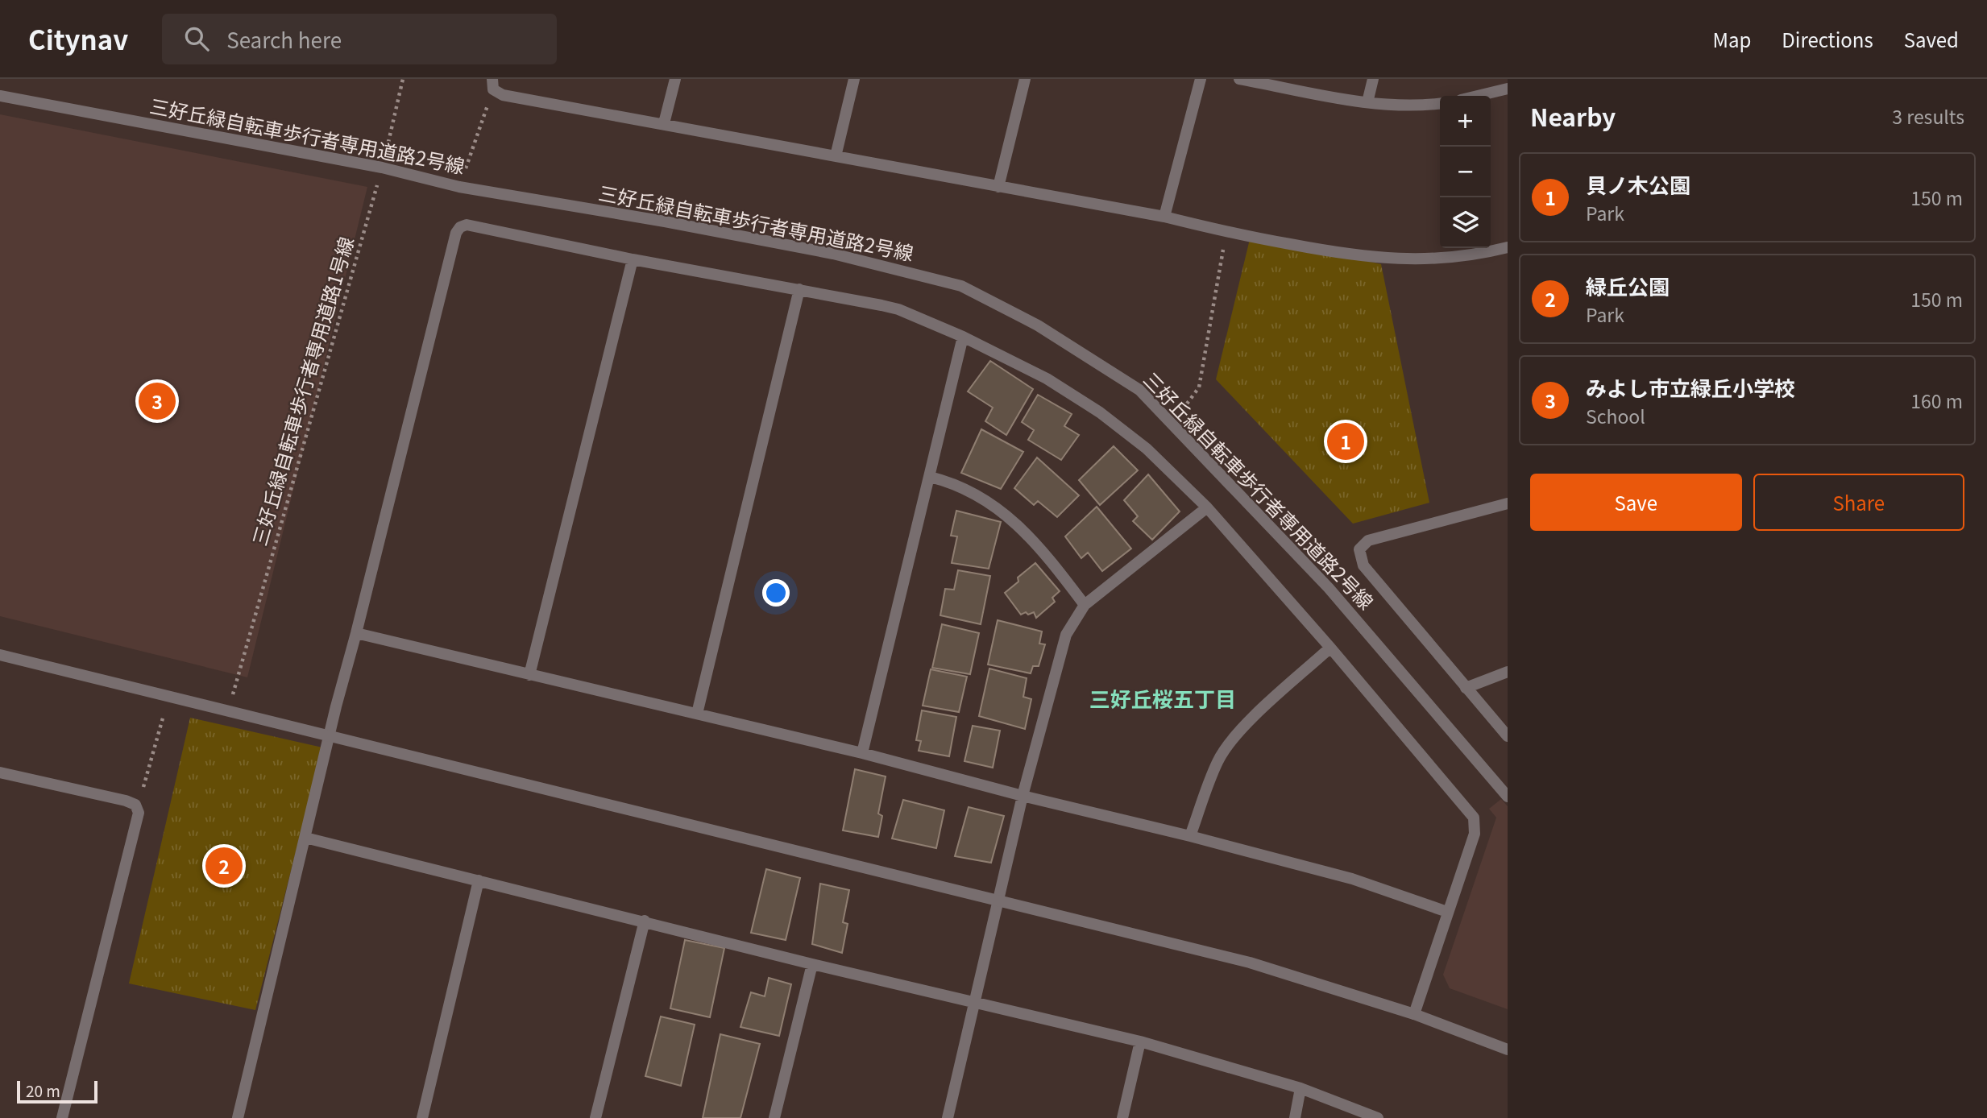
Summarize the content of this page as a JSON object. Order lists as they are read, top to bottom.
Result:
{
  "streets": {
    "street": ["三好丘緑自転車歩行者専用道路2号線"],
    "path": ["三好丘緑自転車歩行者専用道路1号線"]
  },
  "crossings": [
    ["三好丘緑自転車歩行者専用道路2号線", "三好丘緑自転車歩行者専用道路1号線"]
  ],
  "districts": ["三好丘桜五丁目"],
  "scale_bar": "20 m",
  "page": {
    "header": "Citynav",
    "search": "Search here",
    "nav": ["Map", "Directions", "Saved"],
    "heading": ["Nearby", "3 results"],
    "map_buttons": ["+", "−"],
    "list": [
      {
        "mark": "1",
        "name": "貝ノ木公園",
        "note": "Park",
        "value": "150 m"
      },
      {
        "mark": "2",
        "name": "緑丘公園",
        "note": "Park",
        "value": "150 m"
      },
      {
        "mark": "3",
        "name": "みよし市立緑丘小学校",
        "note": "School",
        "value": "160 m"
      }
    ],
    "pins": ["3", "1", "2"],
    "buttons": ["Save", "Share"],
    "scale": "20 m"
  }
}
